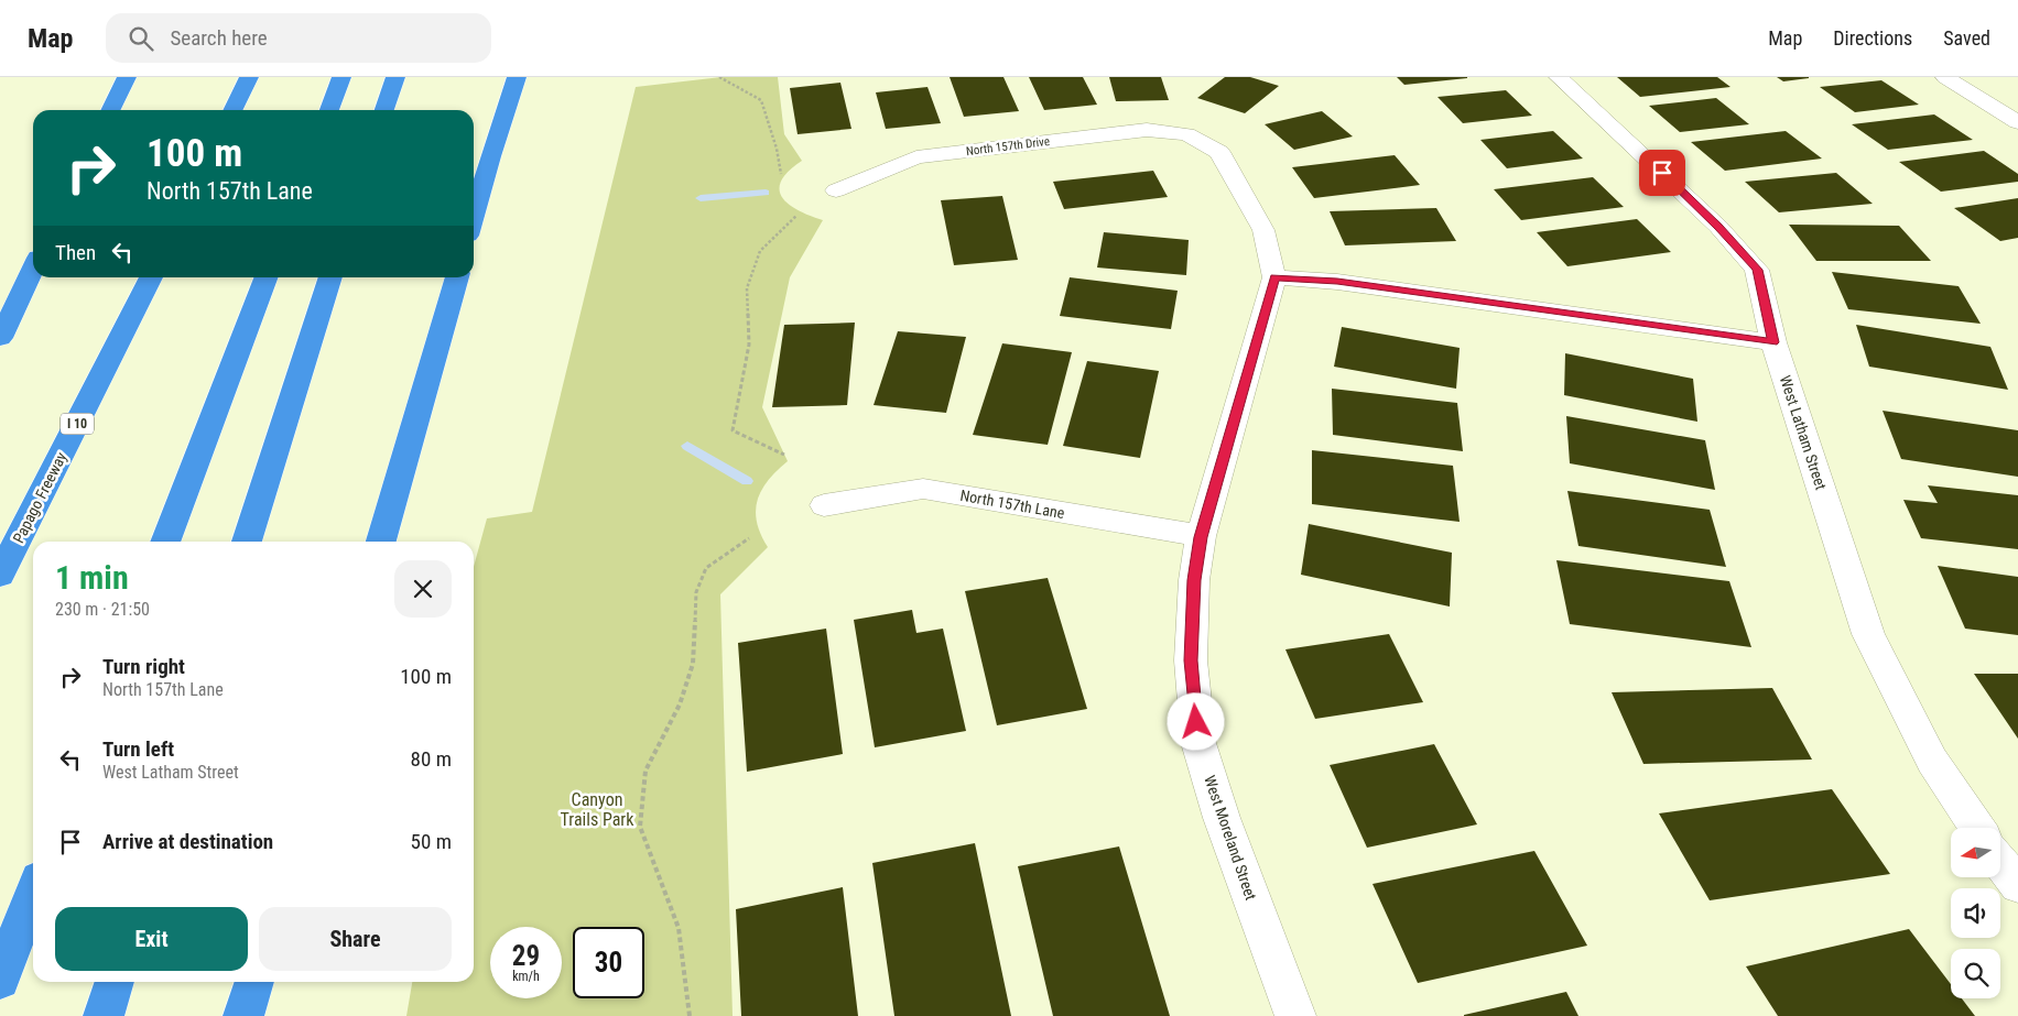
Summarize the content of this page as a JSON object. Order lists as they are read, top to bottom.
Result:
{
  "streets": {
    "highway": ["I 10", "Papago Freeway"],
    "street": [
      "North 157th Drive",
      "West Latham Street",
      "North 157th Lane",
      "West Moreland Street"
    ]
  },
  "crossings": [
    ["North 157th Drive", "West Moreland Street"],
    ["North 157th Lane", "West Moreland Street"]
  ],
  "parks": ["Canyon Trails Park"],
  "north": "left",
  "page": {
    "header": "Map",
    "search": "Search here",
    "nav": ["Map", "Directions", "Saved"],
    "turn": ["100 m", "North 157th Lane"],
    "then": "Then",
    "heading": ["1 min", "230 m · 21:50"],
    "list": [
      {
        "name": "Turn right",
        "note": "North 157th Lane",
        "value": "100 m"
      },
      {
        "name": "Turn left",
        "note": "West Latham Street",
        "value": "80 m"
      },
      {
        "name": "Arrive at destination",
        "value": "50 m"
      }
    ],
    "buttons": ["Exit", "Share"],
    "speed": "29 km/h",
    "limit": "30"
  }
}
